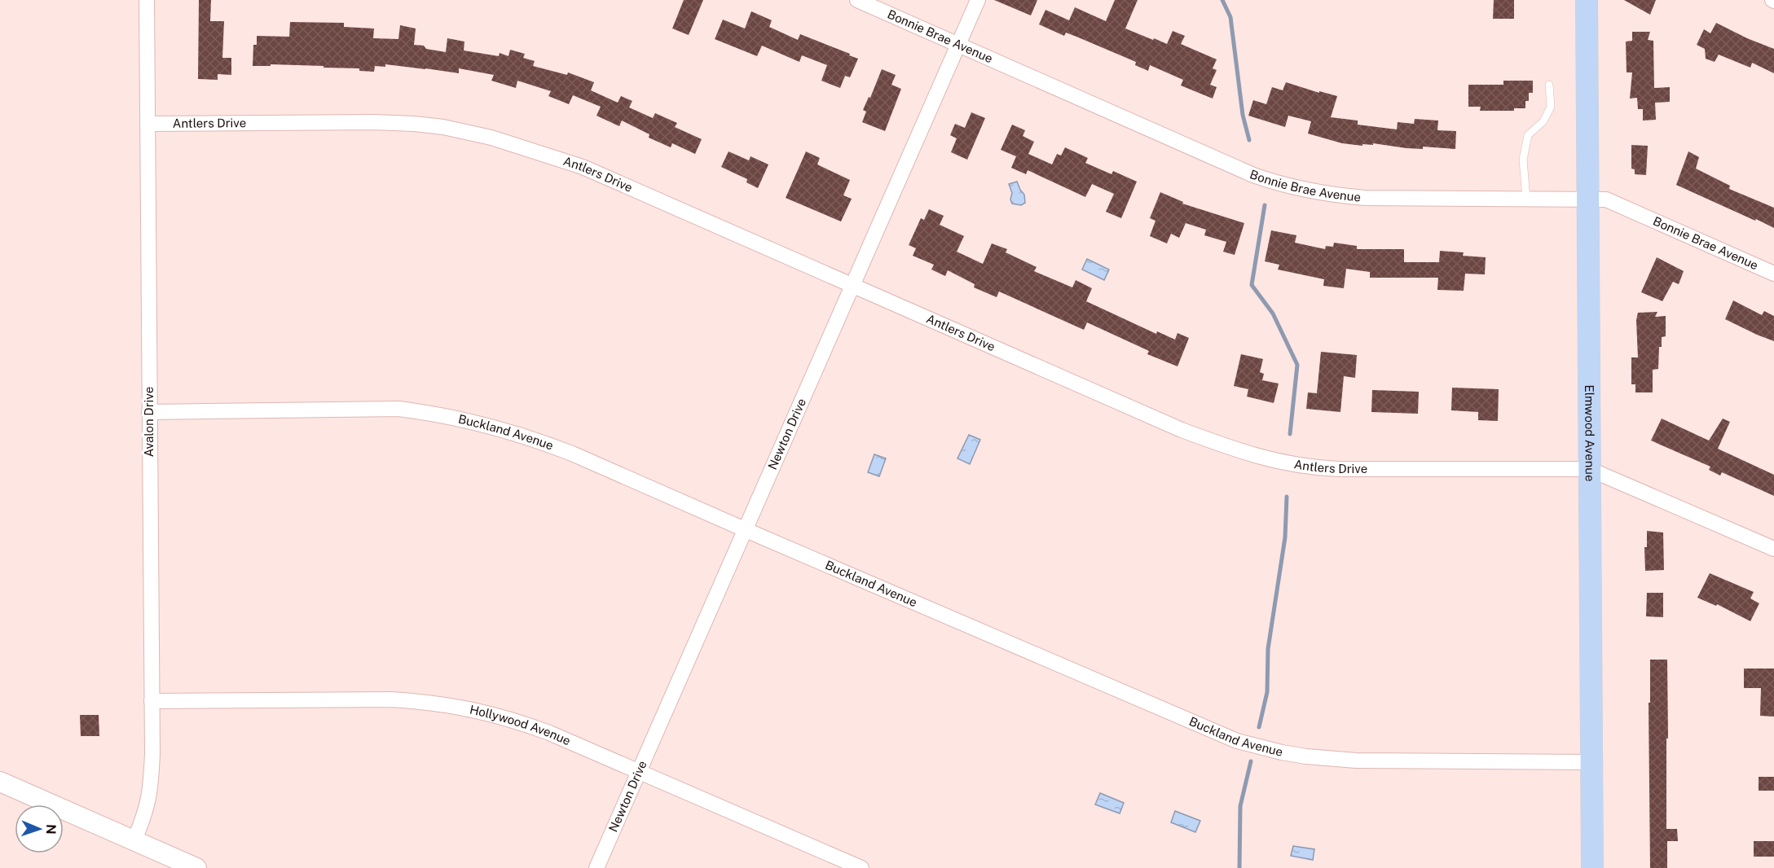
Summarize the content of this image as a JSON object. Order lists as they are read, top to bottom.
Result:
{
  "streets": {
    "main road": ["Elmwood Avenue"],
    "street": [
      "Bonnie Brae Avenue",
      "Antlers Drive",
      "Avalon Drive",
      "Buckland Avenue",
      "Newton Drive",
      "Hollywood Avenue"
    ]
  },
  "crossings": [
    ["Bonnie Brae Avenue", "Newton Drive"],
    ["Bonnie Brae Avenue", "Elmwood Avenue"],
    ["Antlers Drive", "Avalon Drive"],
    ["Antlers Drive", "Newton Drive"],
    ["Antlers Drive", "Elmwood Avenue"],
    ["Avalon Drive", "Buckland Avenue"],
    ["Avalon Drive", "Hollywood Avenue"],
    ["Buckland Avenue", "Newton Drive"],
    ["Buckland Avenue", "Elmwood Avenue"],
    ["Newton Drive", "Hollywood Avenue"]
  ],
  "north": "right"
}
